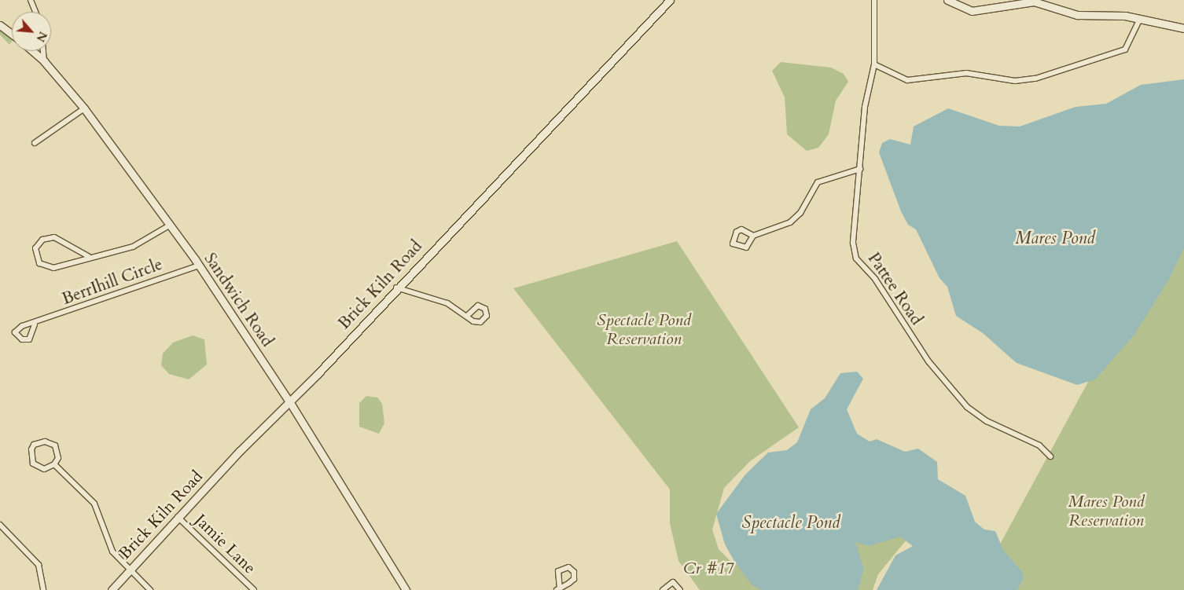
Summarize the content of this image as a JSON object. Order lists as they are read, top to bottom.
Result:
{
  "streets": {
    "main road": ["Brick Kiln Road", "Sandwich Road"],
    "street": ["BerrIhill Circle", "Pattee Road", "Jamie Lane"]
  },
  "crossings": [
    ["BerrIhill Circle", "Sandwich Road"],
    ["Brick Kiln Road", "Sandwich Road"],
    ["Brick Kiln Road", "Jamie Lane"]
  ],
  "water": ["Mares Pond", "Spectacle Pond"],
  "parks": ["Spectacle Pond Reservation", "Mares Pond Reservation", "Cr #17"],
  "north": "bottom right"
}
